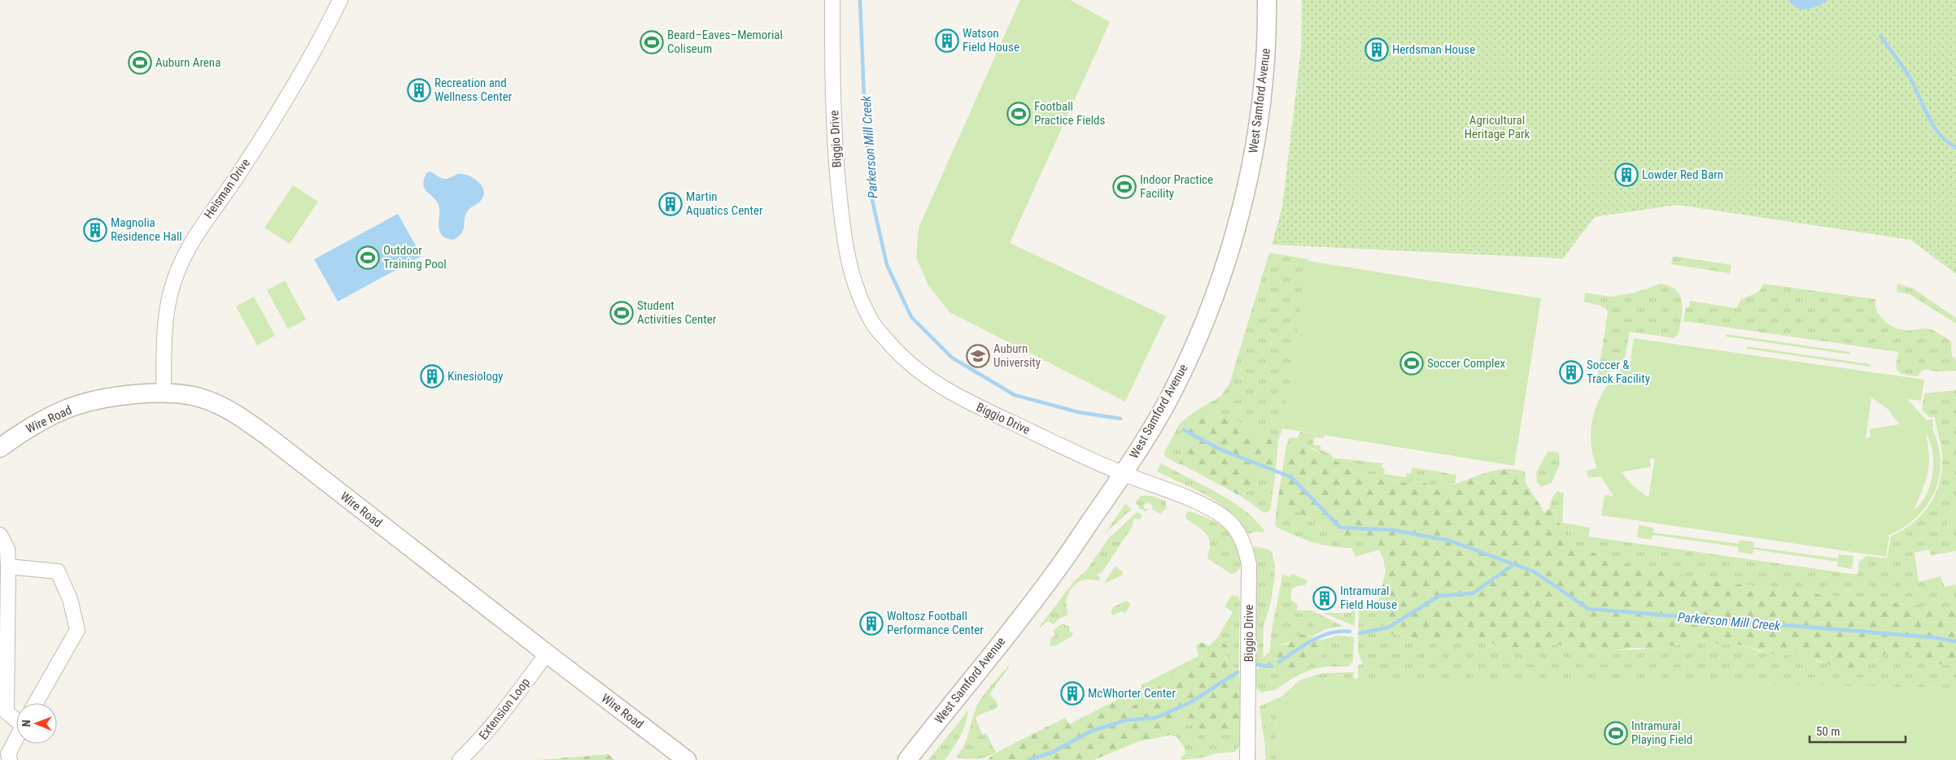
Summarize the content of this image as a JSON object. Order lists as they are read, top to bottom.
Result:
{
  "streets": {
    "street": [
      "West Samford Avenue",
      "Biggio Drive",
      "Heisman Drive",
      "Wire Road",
      "Extension Loop"
    ]
  },
  "crossings": [
    ["West Samford Avenue", "Biggio Drive"],
    ["Heisman Drive", "Wire Road"],
    ["Wire Road", "Extension Loop"]
  ],
  "water": ["Parkerson Mill Creek"],
  "parks": ["Agricultural Heritage Park"],
  "places": {
    "building": [
      "Watson Field House",
      "Herdsman House",
      "Recreation and Wellness Center",
      "Lowder Red Barn",
      "Martin Aquatics Center",
      "Magnolia Residence Hall",
      "Soccer & Track Facility",
      "Kinesiology",
      "Intramural Field House",
      "Woltosz Football Performance Center",
      "McWhorter Center"
    ],
    "sports": [
      "Beard–Eaves–Memorial Coliseum",
      "Auburn Arena",
      "Football Practice Fields",
      "Indoor Practice Facility",
      "Outdoor Training Pool",
      "Student Activities Center",
      "Soccer Complex",
      "Intramural Playing Field"
    ],
    "school or university": ["Auburn University"]
  },
  "scale_bar": "50 m",
  "north": "left"
}
